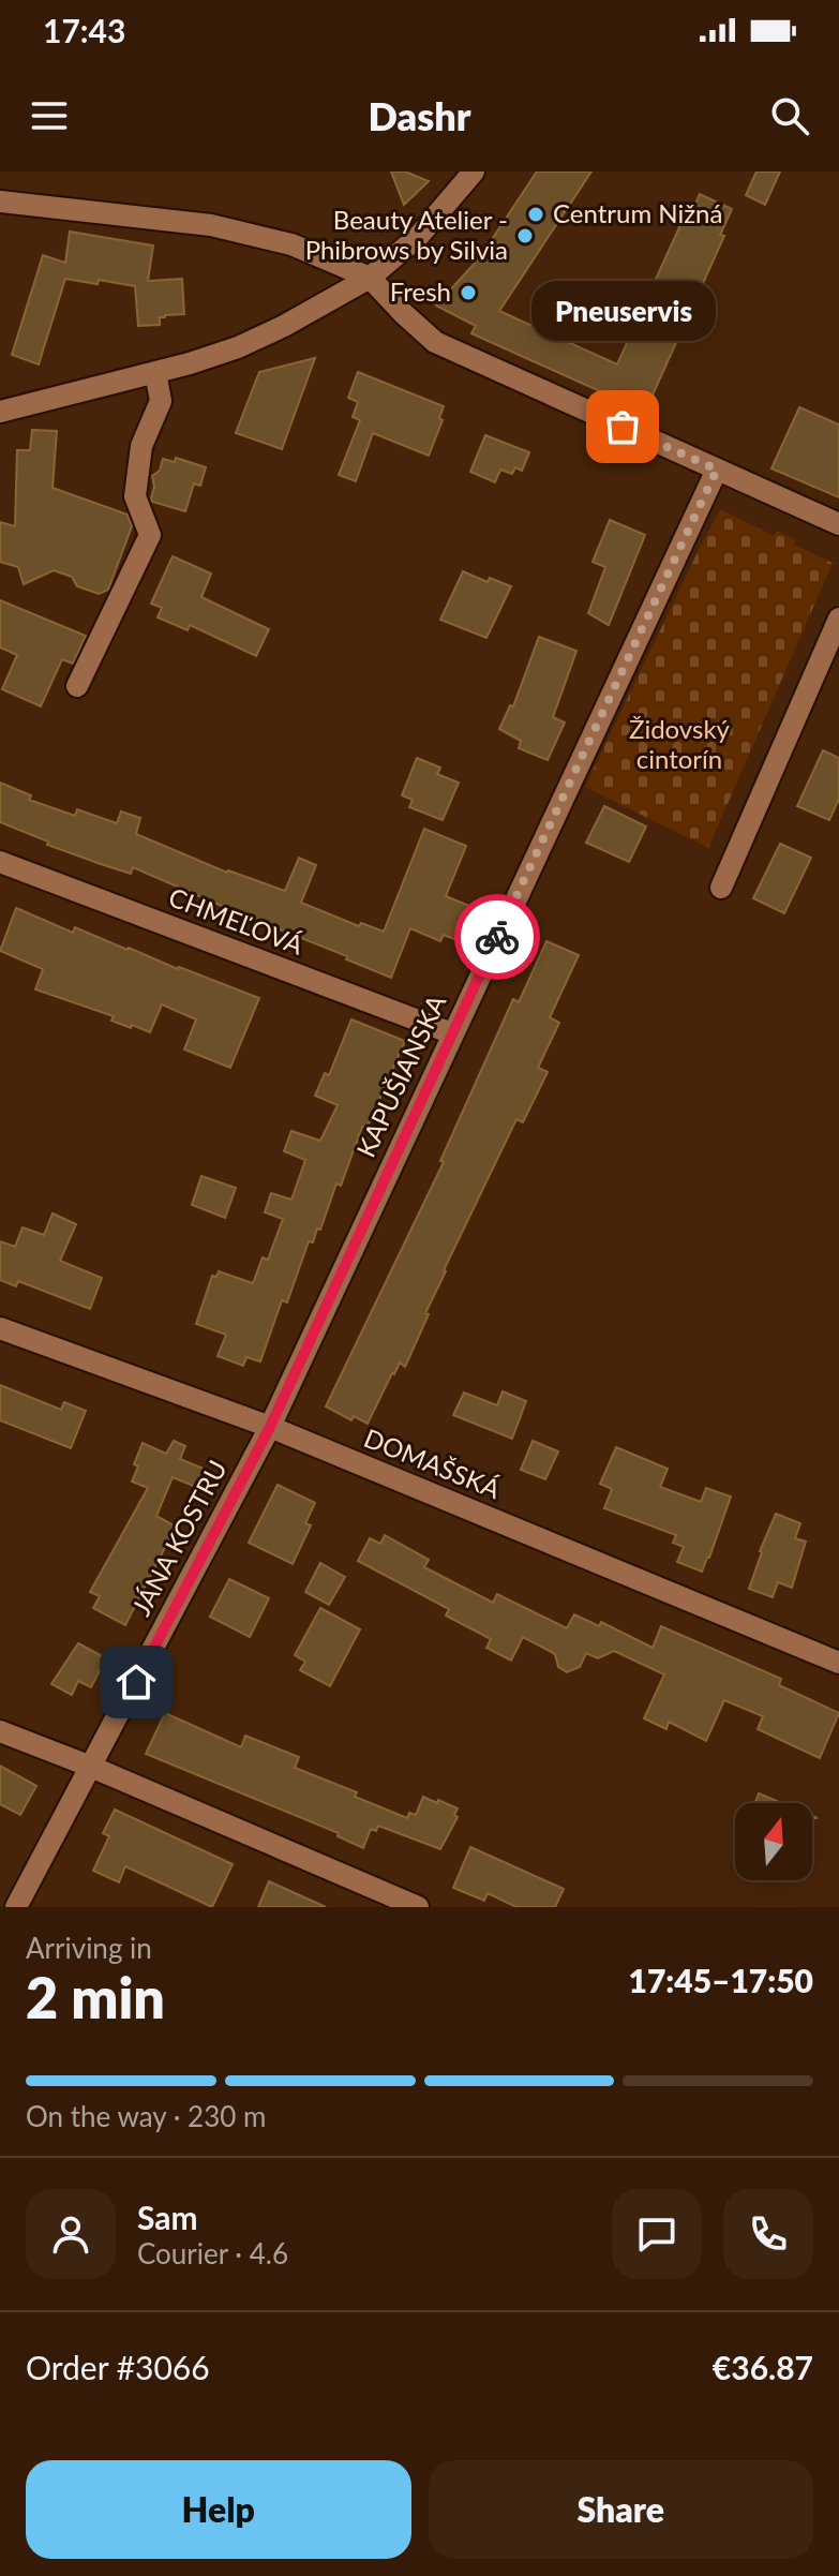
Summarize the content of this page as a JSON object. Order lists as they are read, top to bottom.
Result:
{
  "streets": {
    "street": [
      "CHMEĽOVÁ",
      "KAPUŠIANSKA",
      "DOMAŠSKÁ",
      "JÁNA KOSTRU"
    ]
  },
  "crossings": [
    ["CHMEĽOVÁ", "KAPUŠIANSKA"],
    ["KAPUŠIANSKA", "DOMAŠSKÁ"],
    ["KAPUŠIANSKA", "JÁNA KOSTRU"],
    ["DOMAŠSKÁ", "JÁNA KOSTRU"]
  ],
  "parks": ["Židovský cintorín"],
  "places": [
    "Centrum Nižná",
    "Beauty Atelier - Phibrows by Silvia",
    "Fresh",
    "Pneuservis"
  ],
  "north": "top",
  "page": {
    "status": "17:43",
    "header": "Dashr",
    "bubble": "Pneuservis",
    "heading": ["2 min", "Arriving in", "17:45–17:50"],
    "panel": [
      "Sam",
      "Courier · 4.6",
      "Order #3066",
      "€36.87"
    ],
    "bar": "On the way · 230 m",
    "buttons": ["Help", "Share"]
  }
}
